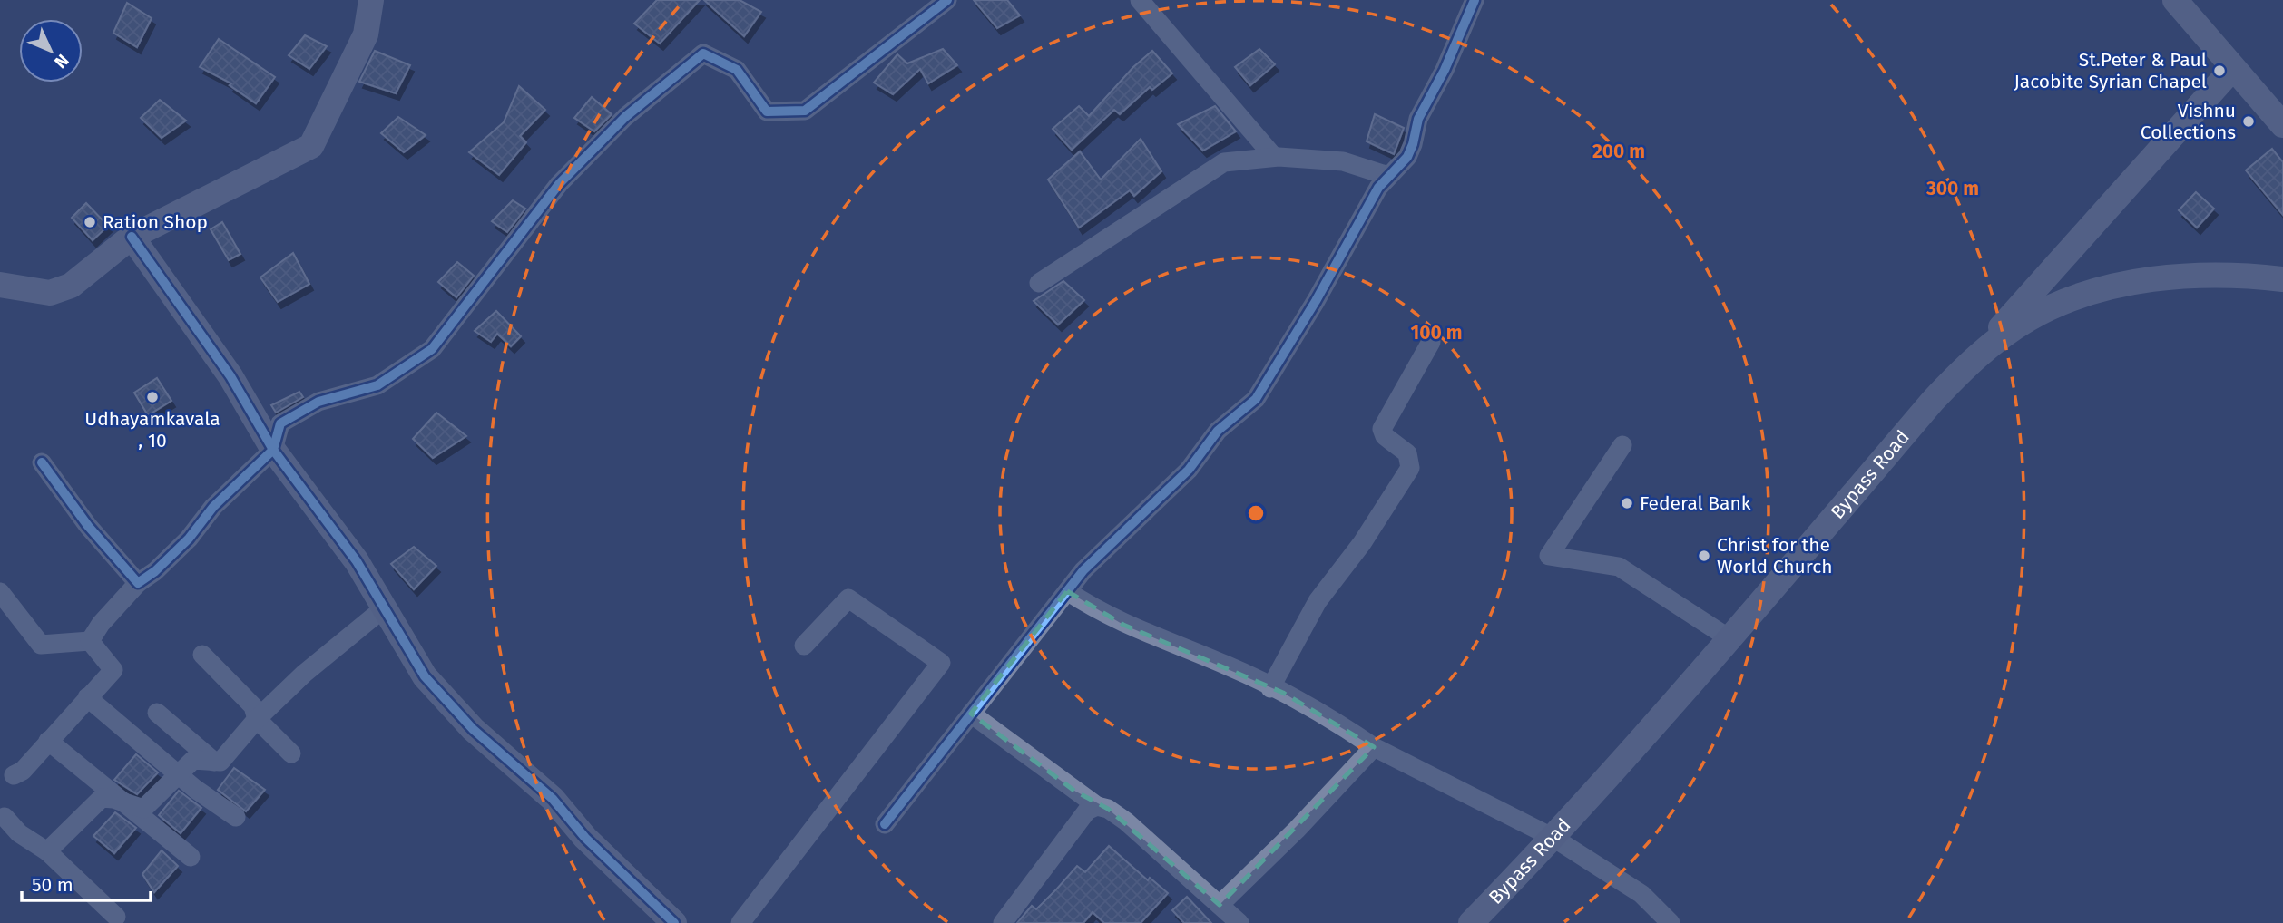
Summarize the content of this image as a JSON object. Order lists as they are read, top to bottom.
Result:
{
  "streets": {
    "main road": ["Bypass Road"]
  },
  "places": [
    "St.Peter & Paul Jacobite Syrian Chapel",
    "Vishnu Collections",
    "Ration Shop",
    "Udhayamkavala , 10",
    "Federal Bank",
    "Christ for the World Church"
  ],
  "scale_bar": "50 m",
  "north": "bottom right",
  "rings": ["200 m", "300 m", "100 m"]
}
